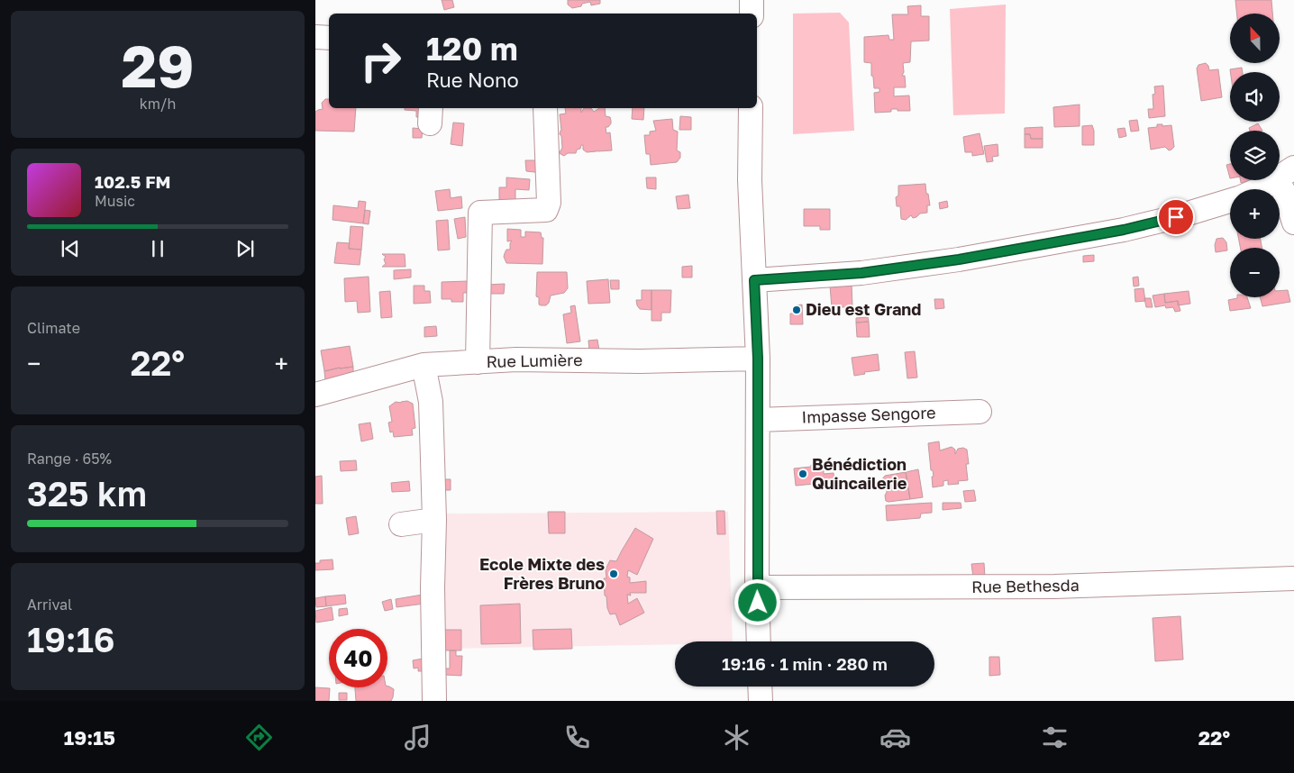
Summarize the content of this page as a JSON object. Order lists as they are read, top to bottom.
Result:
{
  "streets": {
    "street": ["Rue Lumière", "Impasse Sengore", "Rue Bethesda"]
  },
  "places": ["Dieu est Grand", "Bénédiction Quincailerie", "Ecole Mixte des Frères Bruno"],
  "north": "top",
  "page": {
    "tile": [
      ["29", "km/h"],
      "Climate",
      ["Range · 65%", "325 km"],
      ["Arrival", "19:16"]
    ],
    "map_buttons": ["+", "−"],
    "turn": ["120 m", "Rue Nono"],
    "song": ["102.5 FM", "Music"],
    "heat": ["−", "22°", "+"],
    "limit": "40",
    "trip": "19:16 · 1 min · 280 m",
    "tabs": ["19:15", "22°"]
  }
}
